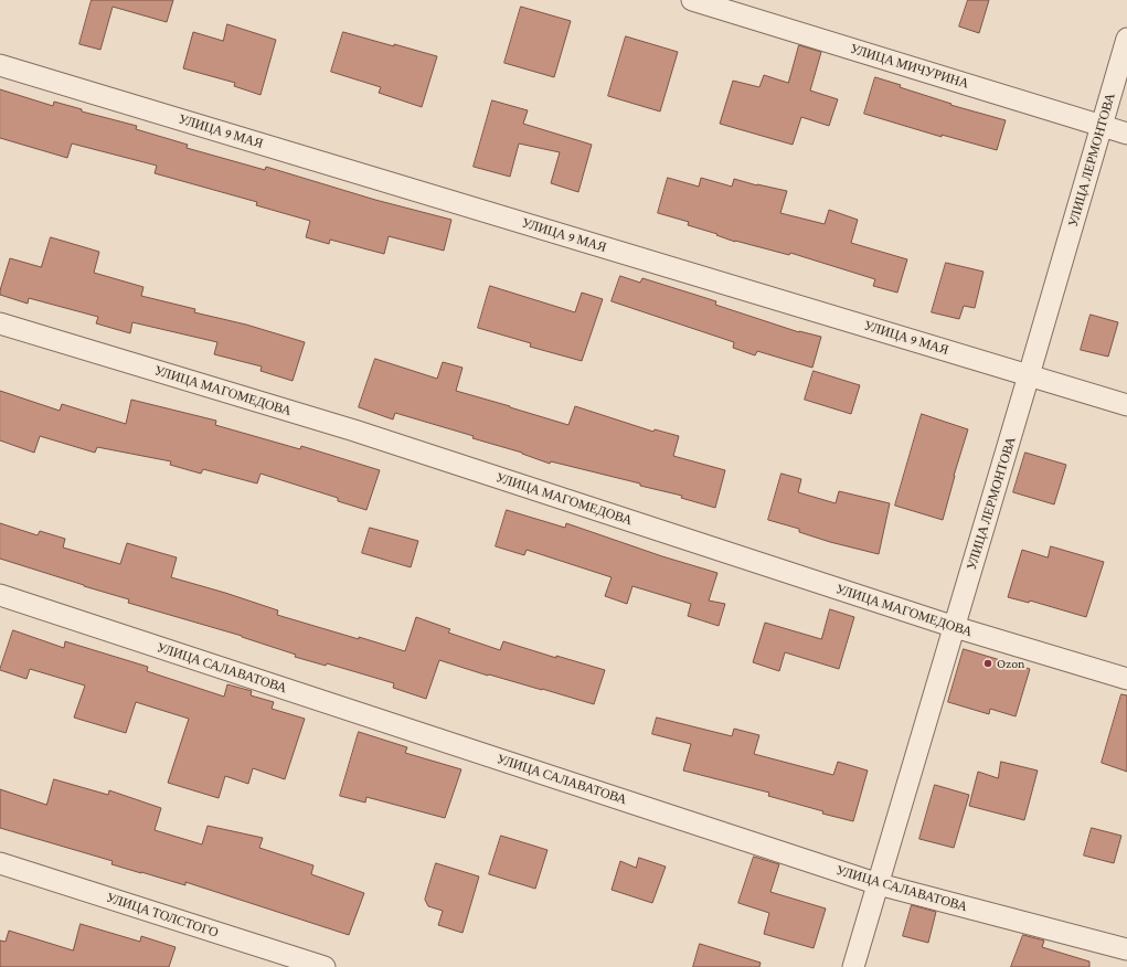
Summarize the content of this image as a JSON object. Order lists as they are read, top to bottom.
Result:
{
  "streets": {
    "street": [
      "УЛИЦА МИЧУРИНА",
      "УЛИЦА 9 МАЯ",
      "УЛИЦА ЛЕРМОНТОВА",
      "УЛИЦА МАГОМЕДОВА",
      "УЛИЦА САЛАВАТОВА",
      "УЛИЦА ТОЛСТОГО"
    ]
  },
  "crossings": [
    ["УЛИЦА МИЧУРИНА", "УЛИЦА ЛЕРМОНТОВА"],
    ["УЛИЦА 9 МАЯ", "УЛИЦА ЛЕРМОНТОВА"],
    ["УЛИЦА ЛЕРМОНТОВА", "УЛИЦА МАГОМЕДОВА"],
    ["УЛИЦА ЛЕРМОНТОВА", "УЛИЦА САЛАВАТОВА"]
  ],
  "places": ["Ozon"]
}
